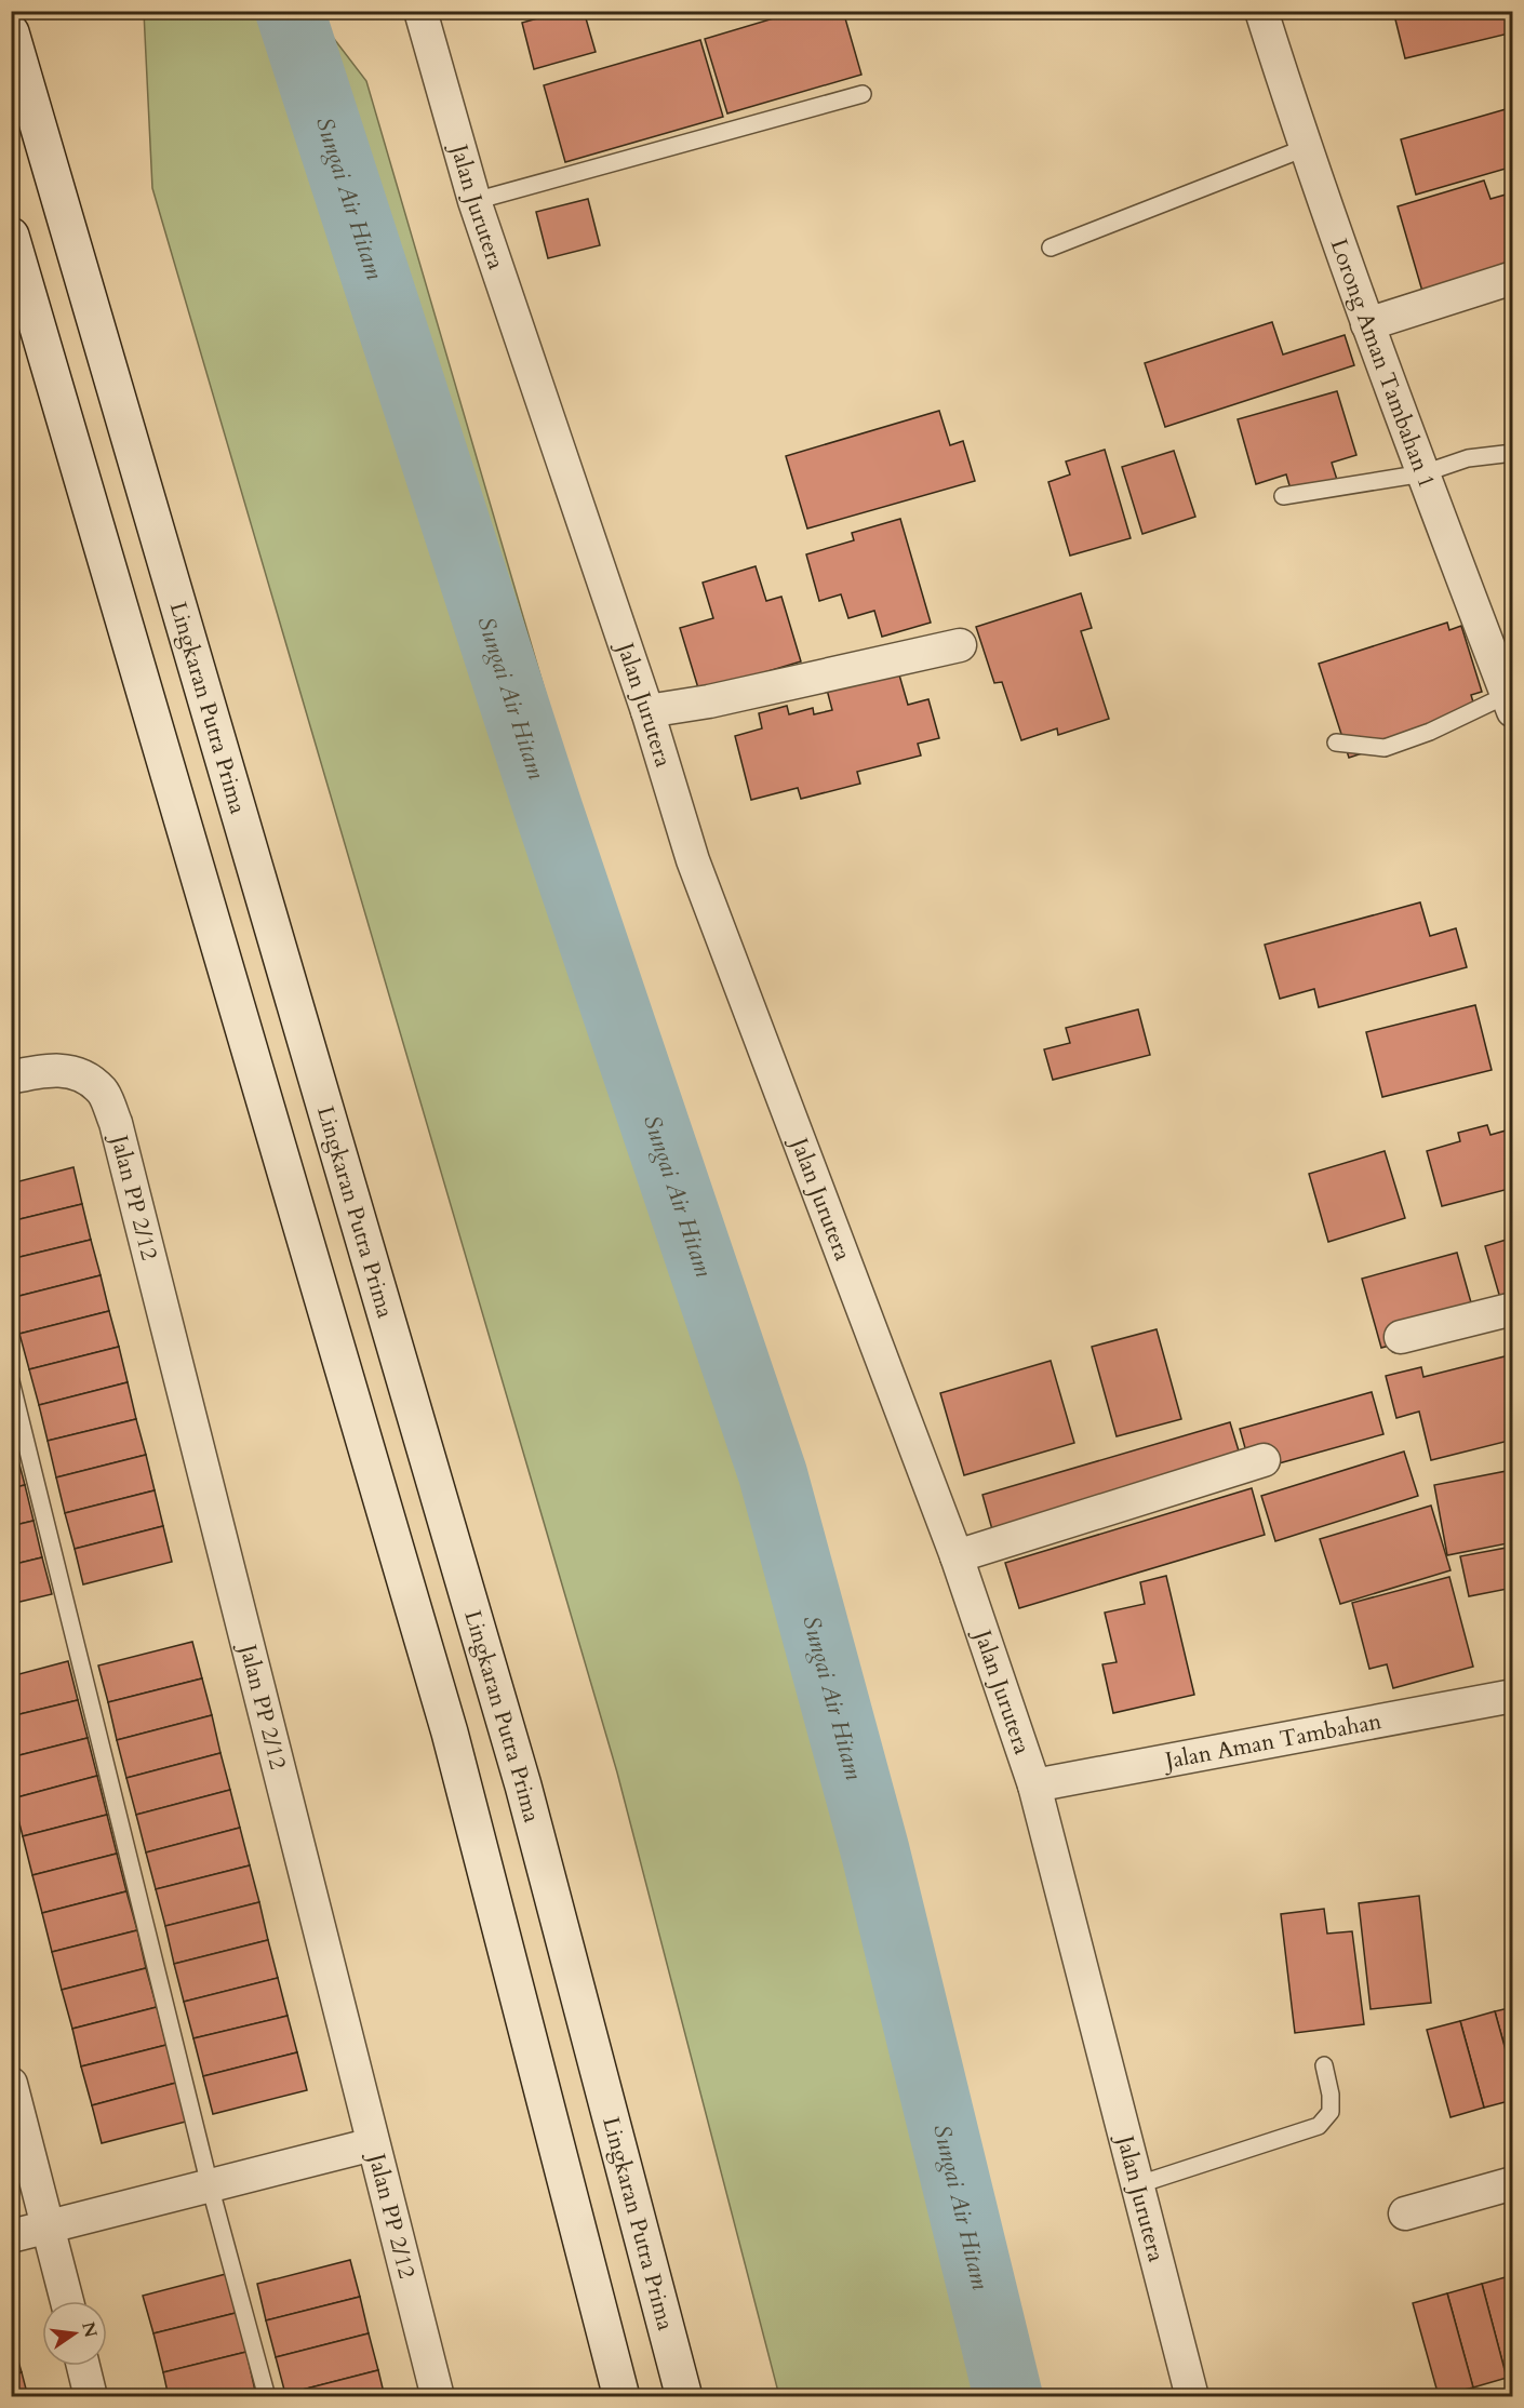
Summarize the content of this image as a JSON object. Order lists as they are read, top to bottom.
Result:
{
  "streets": {
    "main road": ["Lingkaran Putra Prima"],
    "street": [
      "Jalan Jurutera",
      "Lorong Aman Tambahan 1",
      "Jalan PP 2/12",
      "Jalan Aman Tambahan"
    ]
  },
  "crossings": [
    ["Jalan Jurutera", "Jalan Aman Tambahan"]
  ],
  "water": ["Sungai Air Hitam"],
  "north": "right"
}
